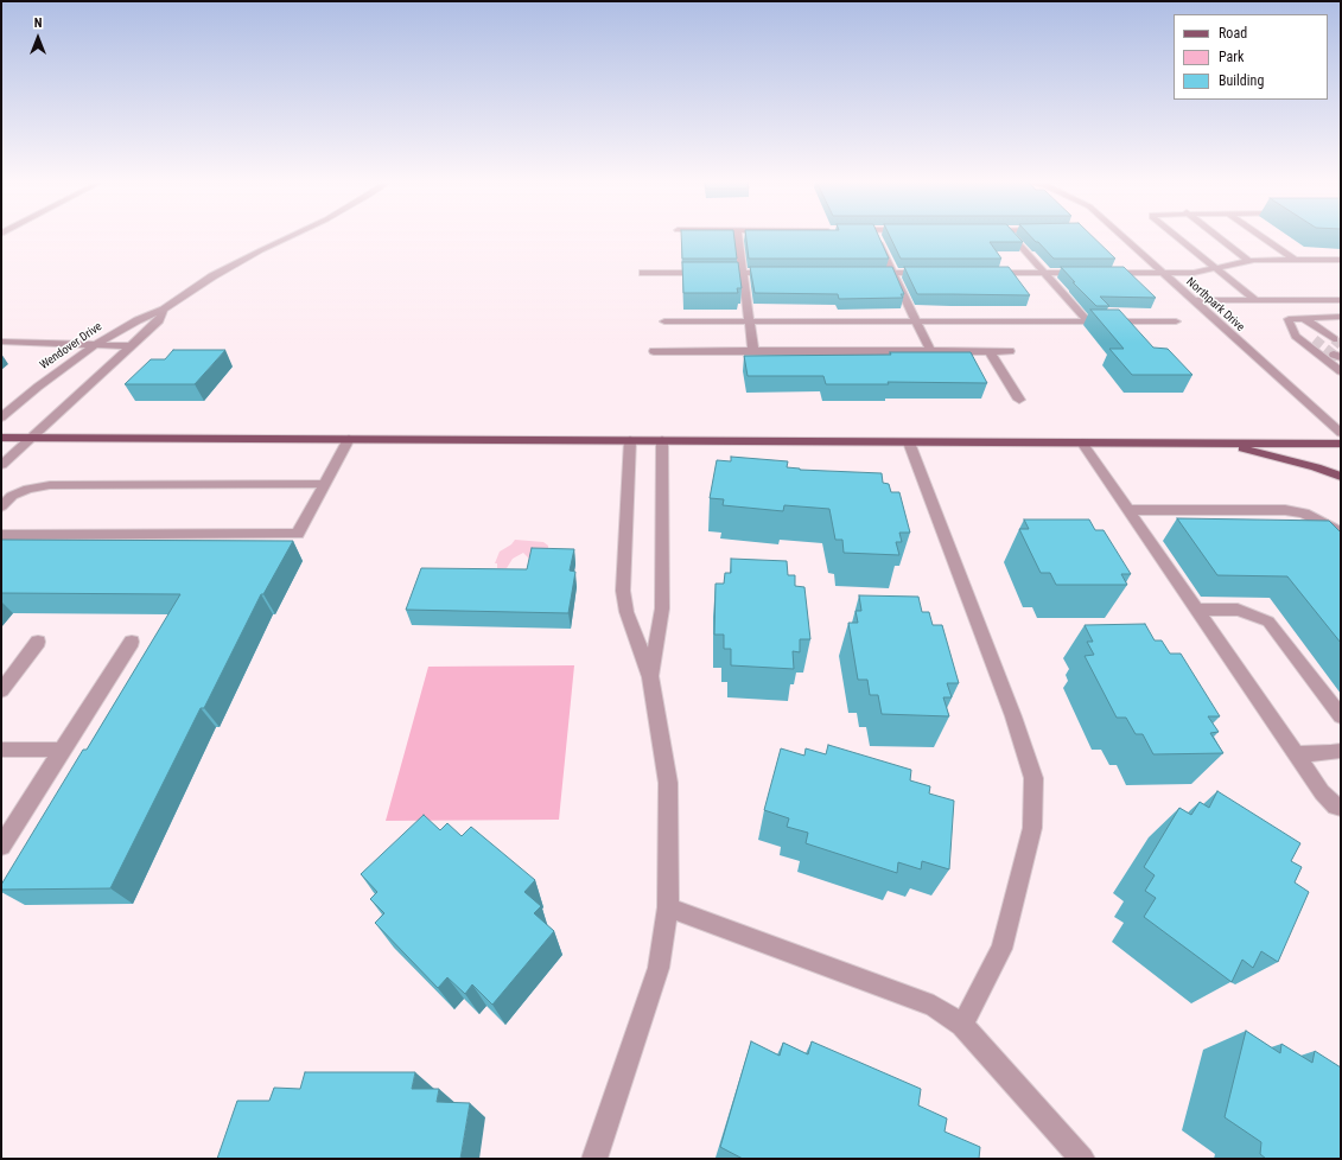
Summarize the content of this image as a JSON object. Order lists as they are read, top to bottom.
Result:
{
  "streets": {
    "street": ["Northpark Drive", "Wendover Drive"]
  },
  "legend": ["Road", "Park", "Building"],
  "north": "top"
}
